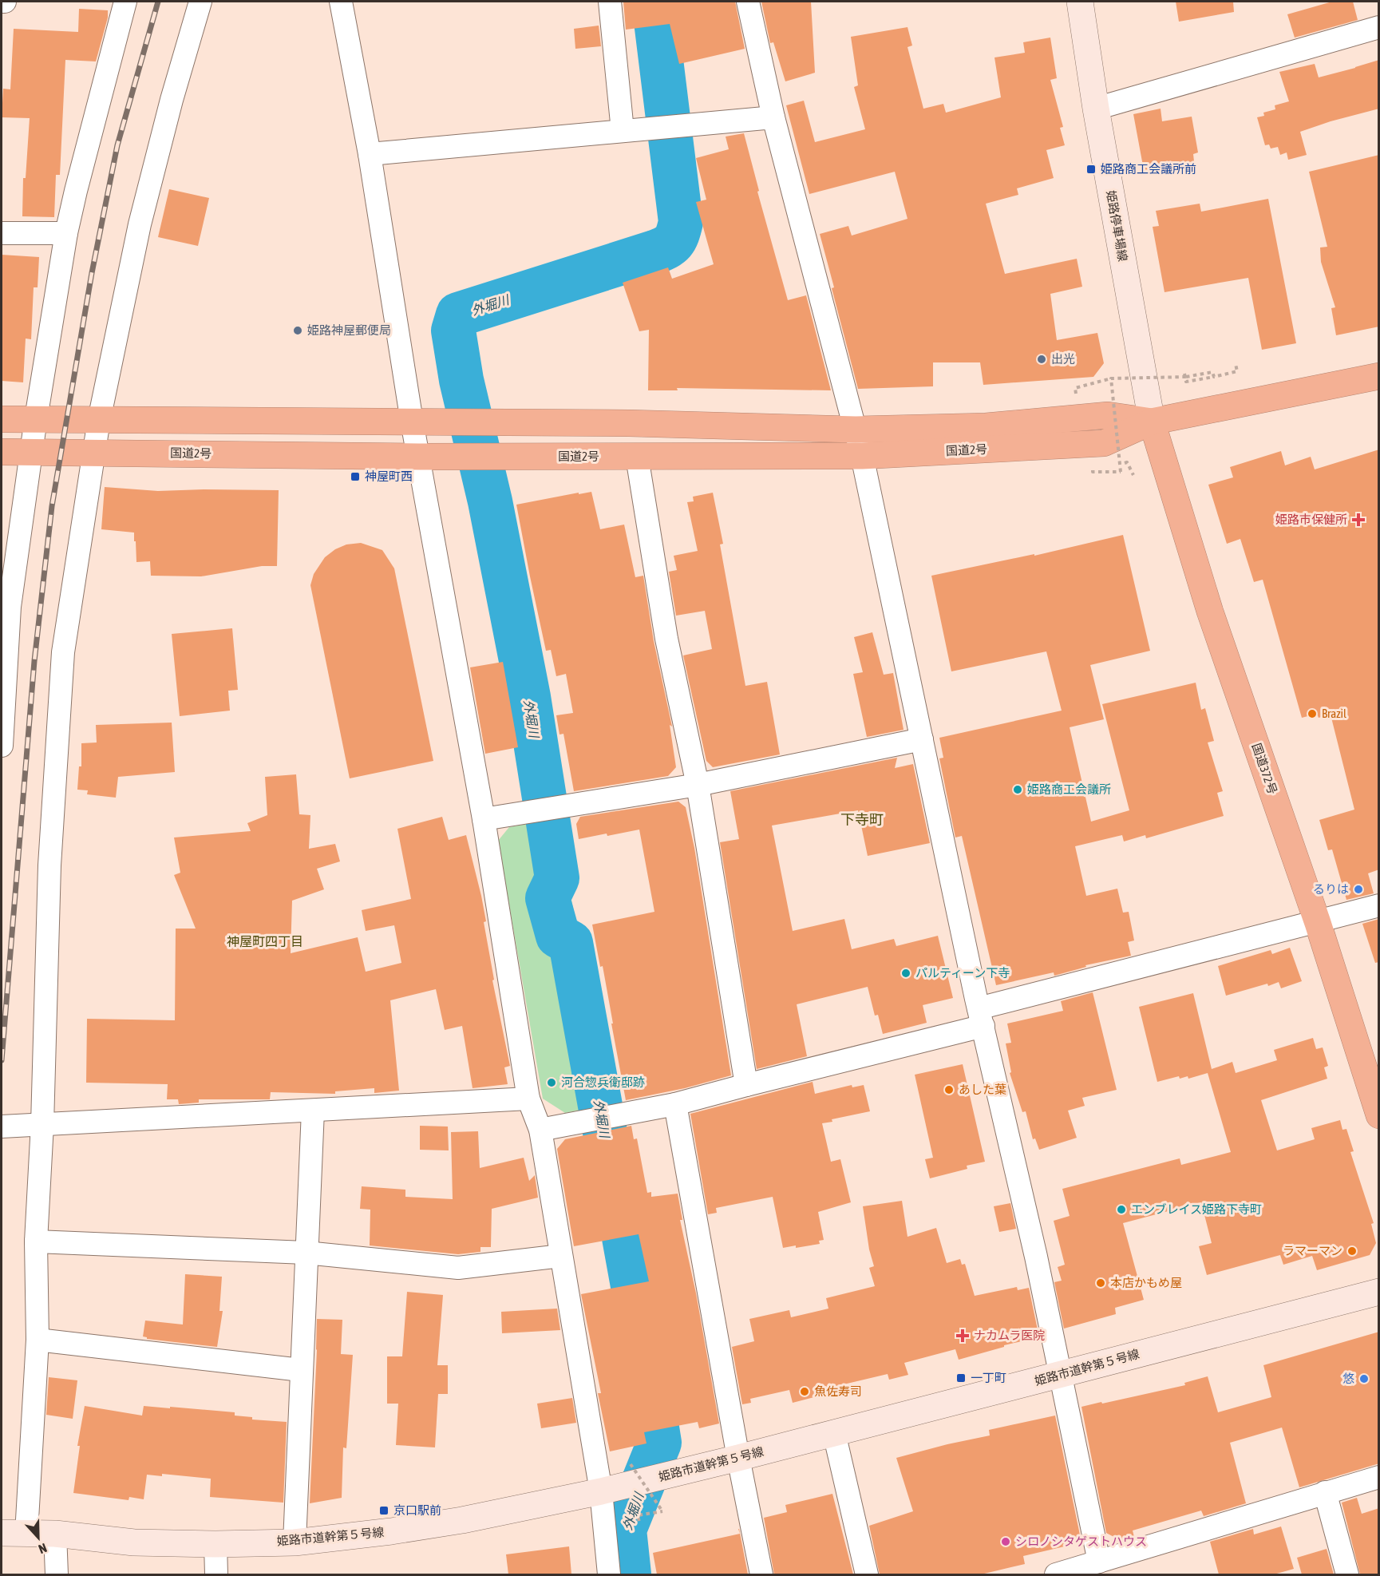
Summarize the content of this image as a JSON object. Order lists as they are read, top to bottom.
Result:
{
  "streets": {
    "highway": ["国道2号", "国道372号"],
    "street": ["姫路停車場線", "姫路市道幹第５号線"]
  },
  "crossings": [
    ["姫路停車場線", "国道2号"],
    ["姫路停車場線", "国道372号"],
    ["国道2号", "国道372号"]
  ],
  "districts": ["下寺町", "神屋町四丁目"],
  "water": ["外堀川"],
  "places": {
    "transit": [
      "姫路商工会議所前",
      "神屋町西",
      "一丁町",
      "京口駅前"
    ],
    "other": [
      "姫路神屋郵便局",
      "出光",
      "Brazil",
      "姫路商工会議所",
      "るりは",
      "パルティーン下寺",
      "河合惣兵衛邸跡",
      "あした葉",
      "エンブレイス姫路下寺町",
      "ラマーマン",
      "本店かもめ屋",
      "悠",
      "魚佐寿司",
      "シロノシタゲストハウス"
    ],
    "health": ["姫路市保健所", "ナカムラ医院"]
  },
  "north": "bottom"
}
